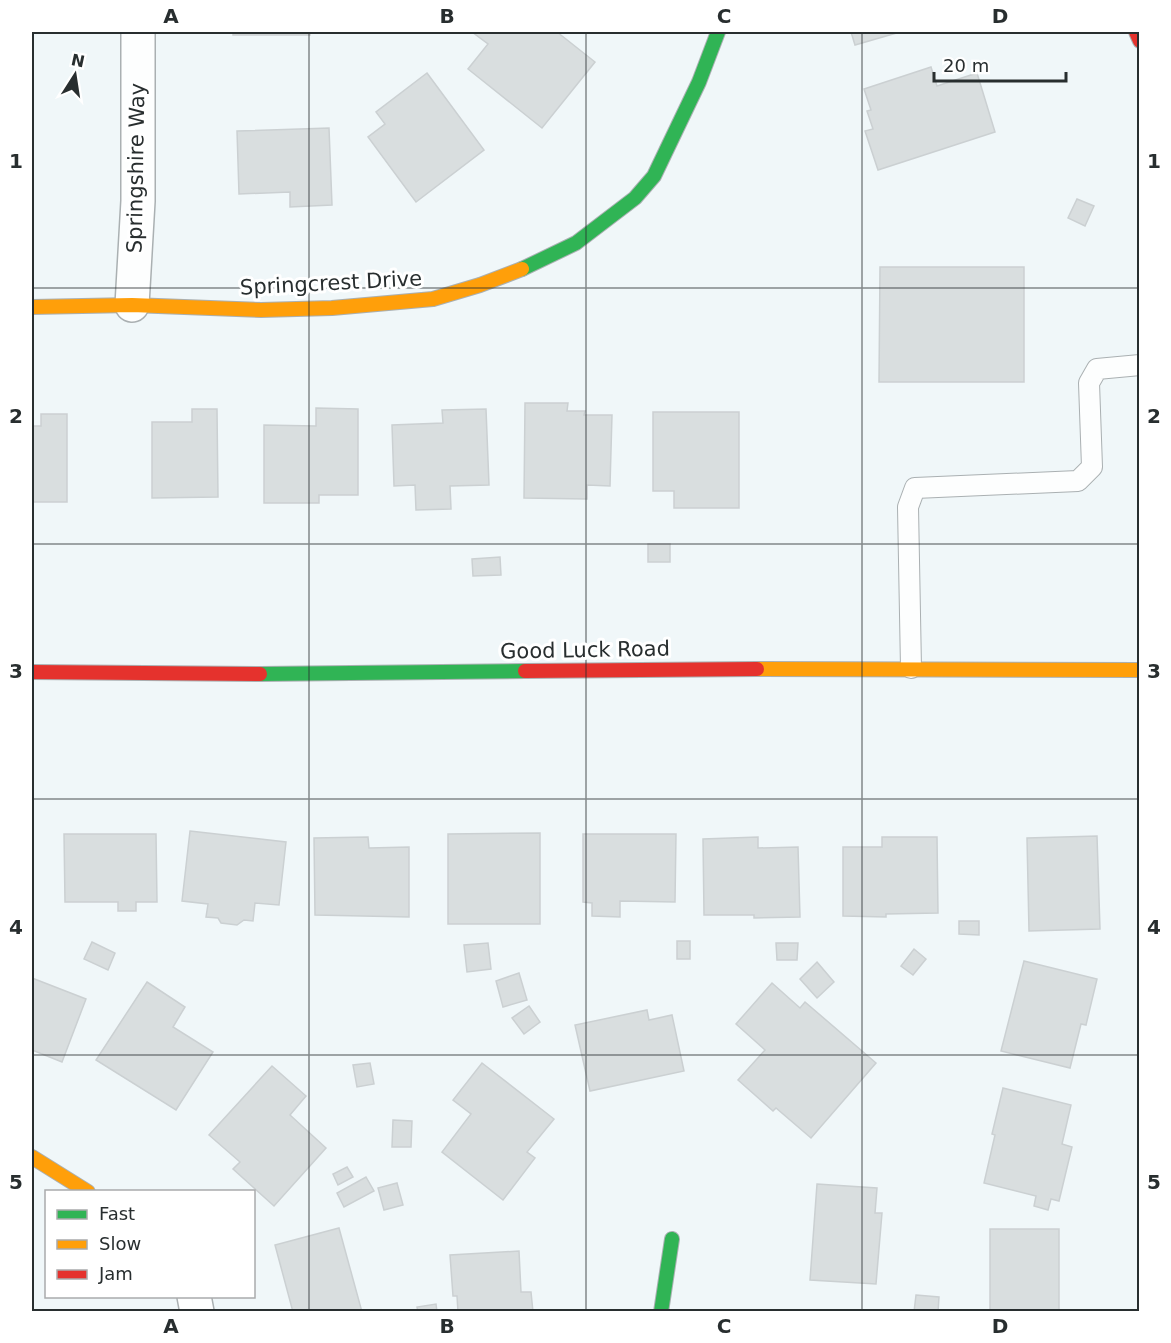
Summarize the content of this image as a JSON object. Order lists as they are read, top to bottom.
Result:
{
  "streets": {
    "main road": ["Springcrest Drive", "Good Luck Road"],
    "street": ["Springshire Way"]
  },
  "crossings": [
    ["Springshire Way", "Springcrest Drive"]
  ],
  "legend": ["Fast", "Slow", "Jam"],
  "scale_bar": "20 m",
  "north": "top",
  "grid": {
    "columns": [
      "A",
      "B",
      "C",
      "D"
    ],
    "rows": [
      "1",
      "2",
      "3",
      "4",
      "5"
    ]
  }
}
